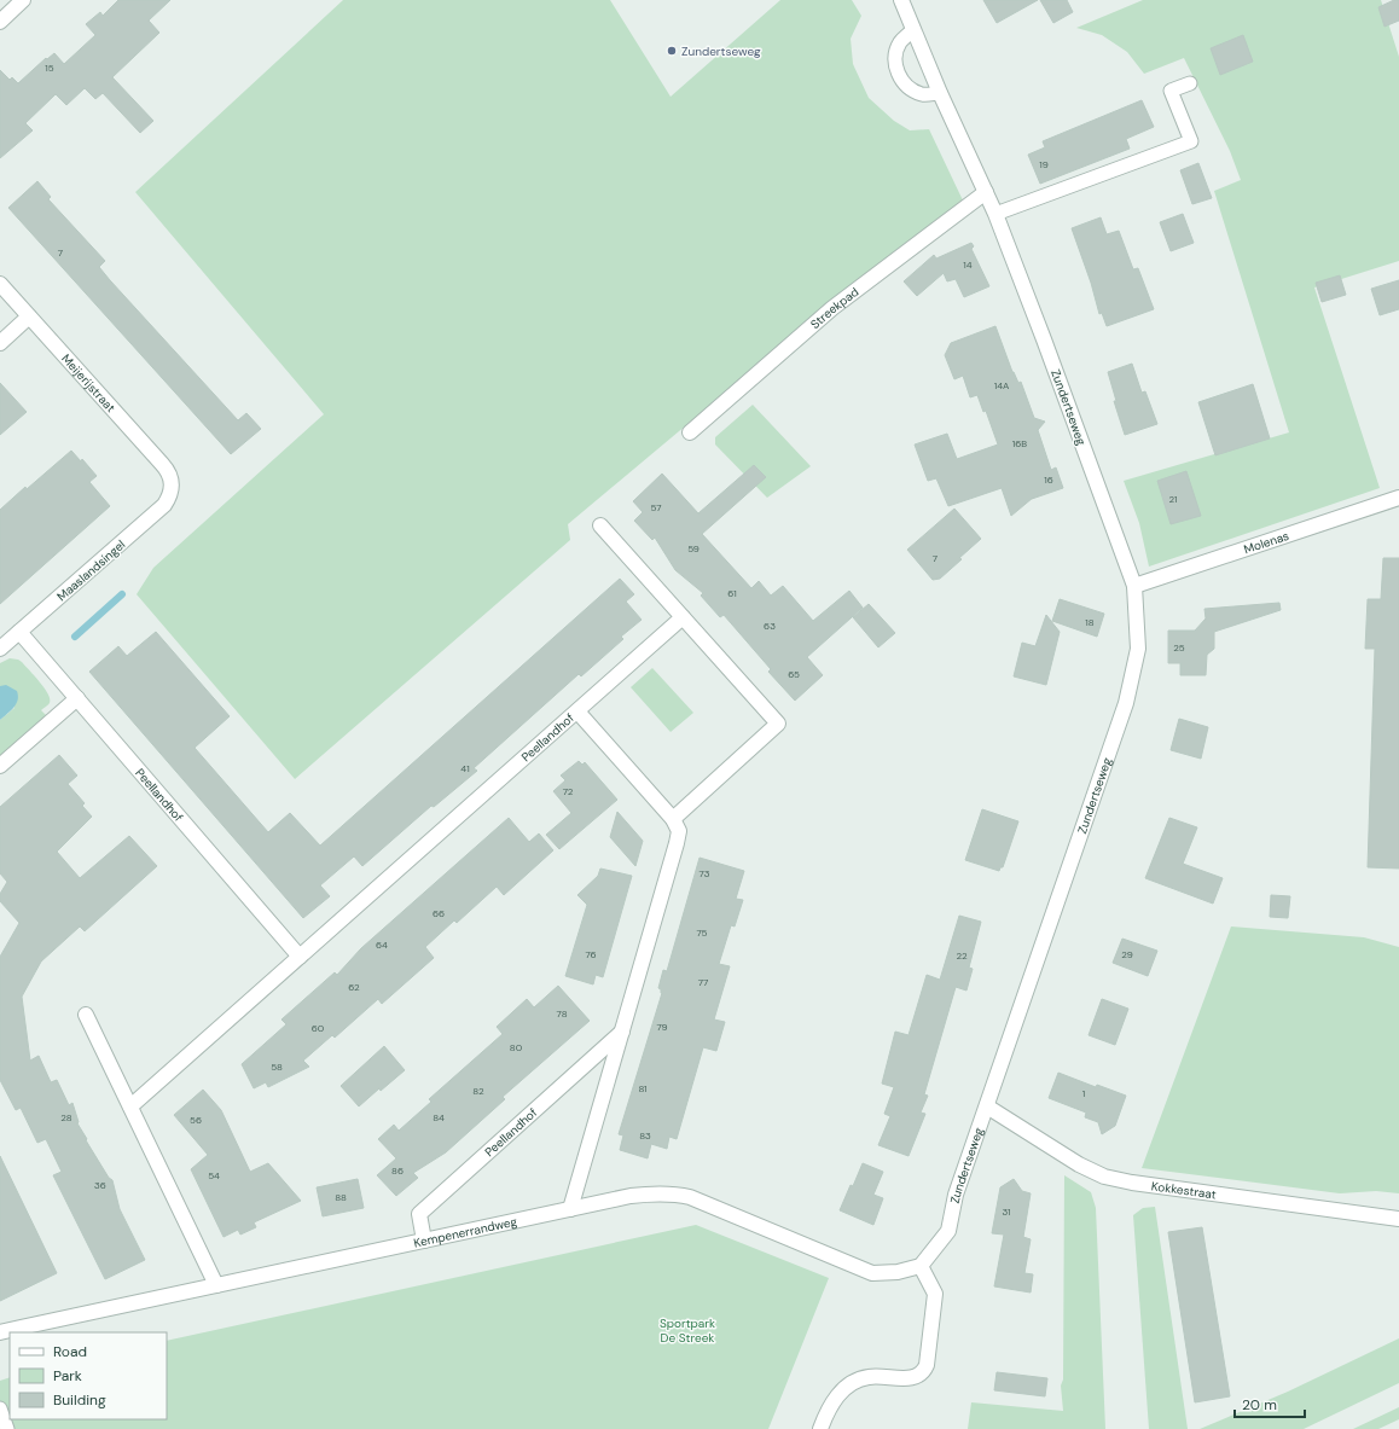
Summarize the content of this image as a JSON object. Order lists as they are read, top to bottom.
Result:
{
  "streets": {
    "street": [
      "Streekpad",
      "Meijerijstraat",
      "Zundertseweg",
      "Molenas",
      "Maaslandsingel",
      "Peellandhof",
      "Kokkestraat",
      "Kempenerrandweg"
    ]
  },
  "crossings": [
    ["Streekpad", "Zundertseweg"],
    ["Meijerijstraat", "Maaslandsingel"],
    ["Zundertseweg", "Molenas"],
    ["Zundertseweg", "Kokkestraat"],
    ["Zundertseweg", "Kempenerrandweg"],
    ["Maaslandsingel", "Peellandhof"],
    ["Peellandhof", "Kempenerrandweg"]
  ],
  "parks": ["Sportpark De Streek"],
  "places": ["Zundertseweg"],
  "house_numbers": [
    "15",
    "19",
    "7",
    "14",
    "14A",
    "16B",
    "16",
    "21",
    "57",
    "59",
    "7",
    "61",
    "18",
    "63",
    "25",
    "65",
    "41",
    "72",
    "73",
    "66",
    "75",
    "64",
    "76",
    "29",
    "22",
    "77",
    "62",
    "78",
    "79",
    "60",
    "80",
    "58",
    "81",
    "82",
    "1",
    "28",
    "84",
    "56",
    "83",
    "86",
    "54",
    "36",
    "88",
    "31"
  ],
  "legend": ["Road", "Park", "Building"],
  "scale_bar": "20 m"
}
